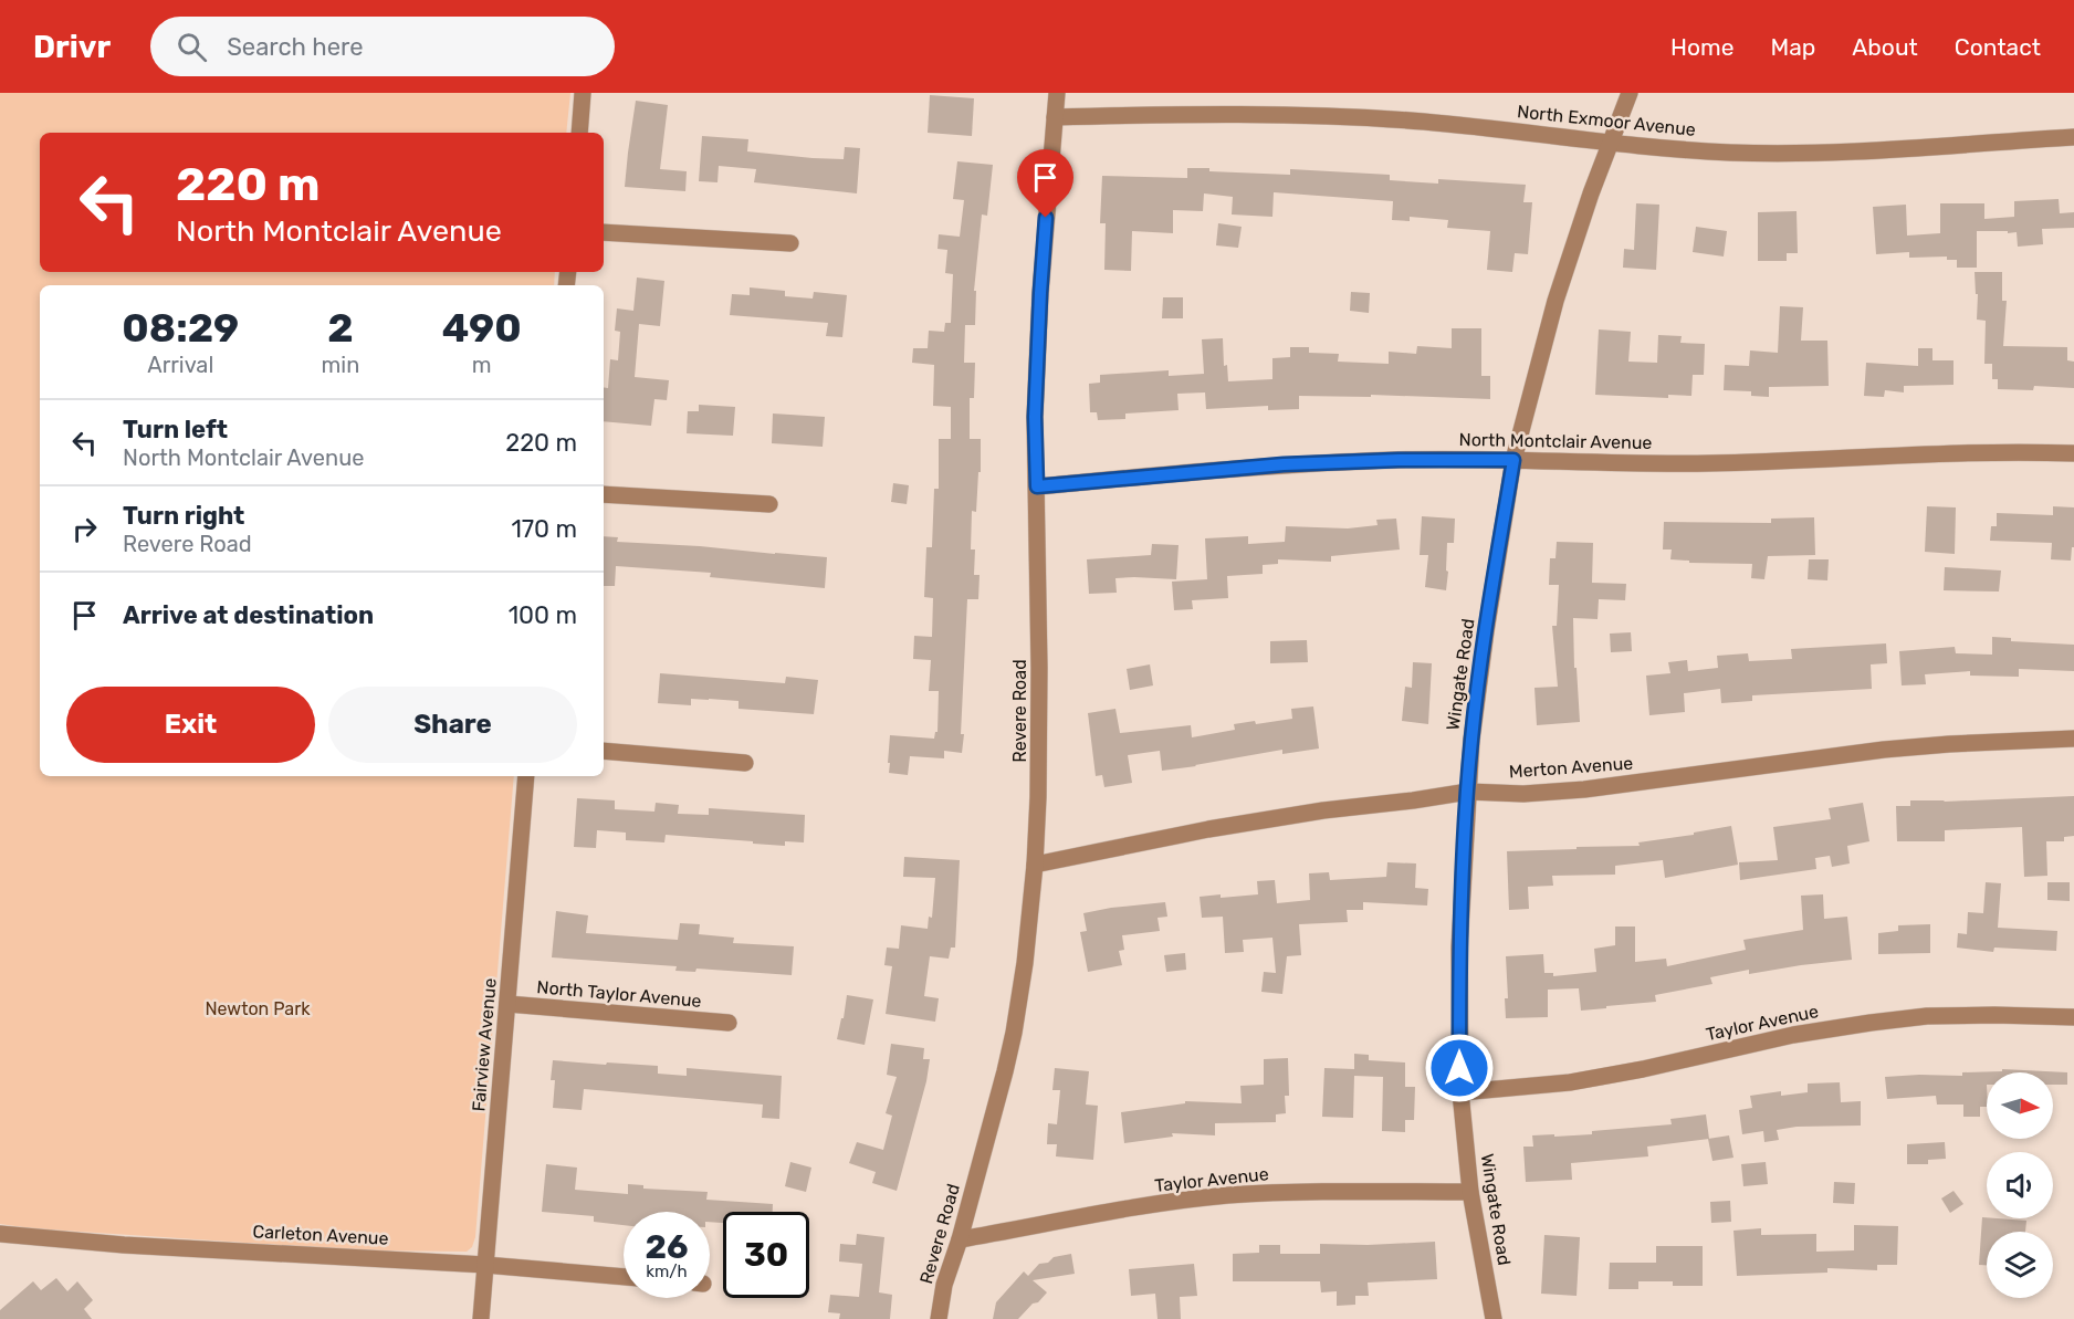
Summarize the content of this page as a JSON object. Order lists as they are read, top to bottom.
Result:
{
  "streets": {
    "street": [
      "North Exmoor Avenue",
      "North Montclair Avenue",
      "Wingate Road",
      "Revere Road",
      "Merton Avenue",
      "North Taylor Avenue",
      "Taylor Avenue",
      "Fairview Avenue",
      "Carleton Avenue"
    ]
  },
  "crossings": [
    ["North Exmoor Avenue", "Wingate Road"],
    ["North Exmoor Avenue", "Revere Road"],
    ["North Montclair Avenue", "Wingate Road"],
    ["North Montclair Avenue", "Revere Road"],
    ["Wingate Road", "Merton Avenue"],
    ["Wingate Road", "Taylor Avenue"],
    ["Revere Road", "Merton Avenue"],
    ["Revere Road", "Taylor Avenue"],
    ["North Taylor Avenue", "Fairview Avenue"],
    ["Fairview Avenue", "Carleton Avenue"]
  ],
  "parks": ["Newton Park"],
  "north": "right",
  "page": {
    "header": "Drivr",
    "search": "Search here",
    "nav": [
      "Home",
      "Map",
      "About",
      "Contact"
    ],
    "turn": ["220 m", "North Montclair Avenue"],
    "eta": [
      "08:29",
      "Arrival",
      "2",
      "min",
      "490",
      "m"
    ],
    "list": [
      {
        "name": "Turn left",
        "note": "North Montclair Avenue",
        "value": "220 m"
      },
      {
        "name": "Turn right",
        "note": "Revere Road",
        "value": "170 m"
      },
      {
        "name": "Arrive at destination",
        "value": "100 m"
      }
    ],
    "buttons": ["Exit", "Share"],
    "speed": "26 km/h",
    "limit": "30"
  }
}
